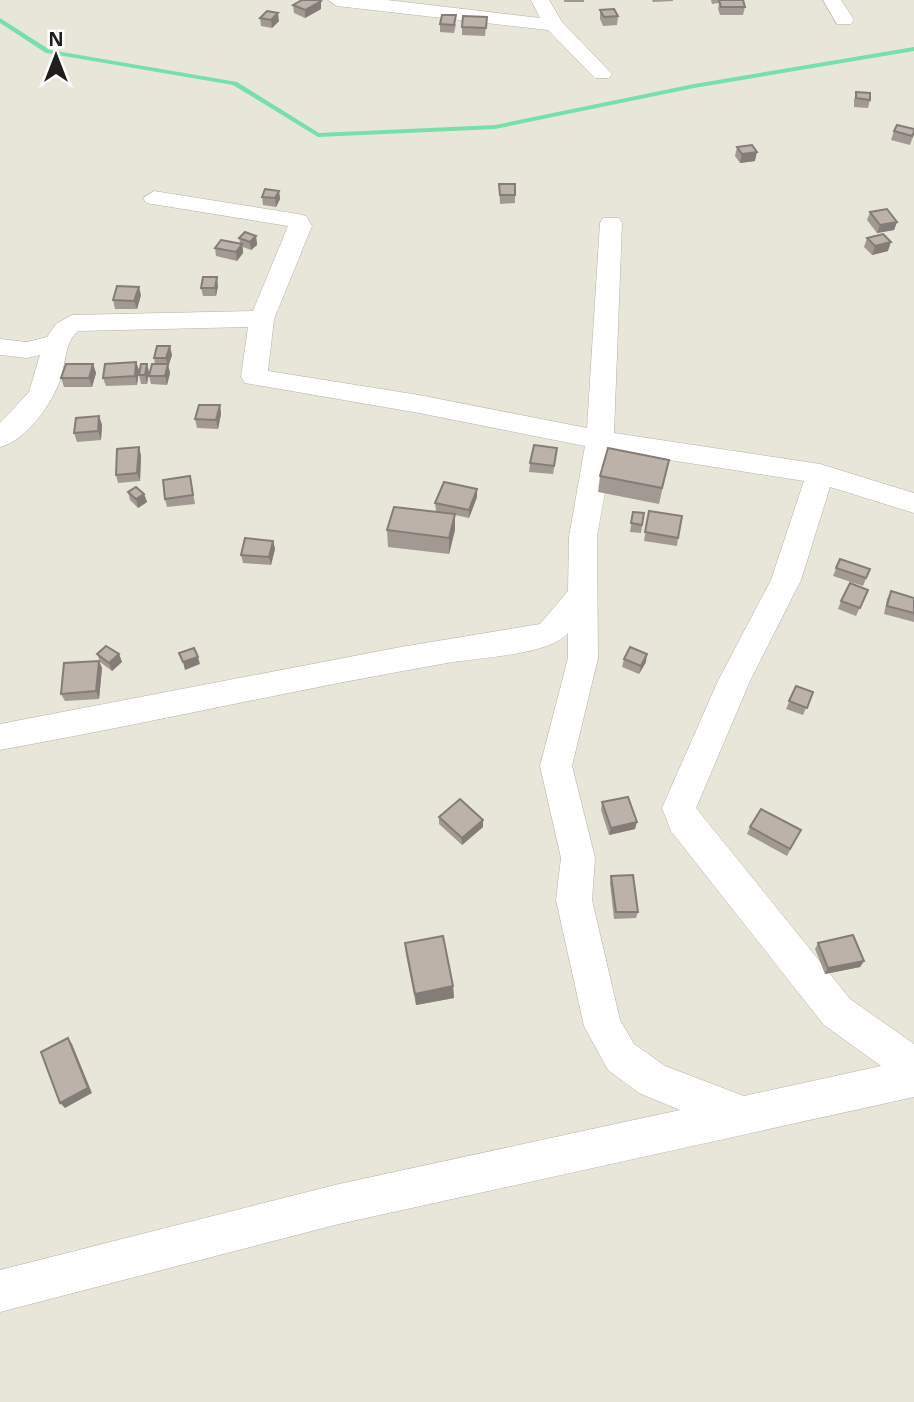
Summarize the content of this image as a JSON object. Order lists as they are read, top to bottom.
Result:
{
  "north": "top"
}
